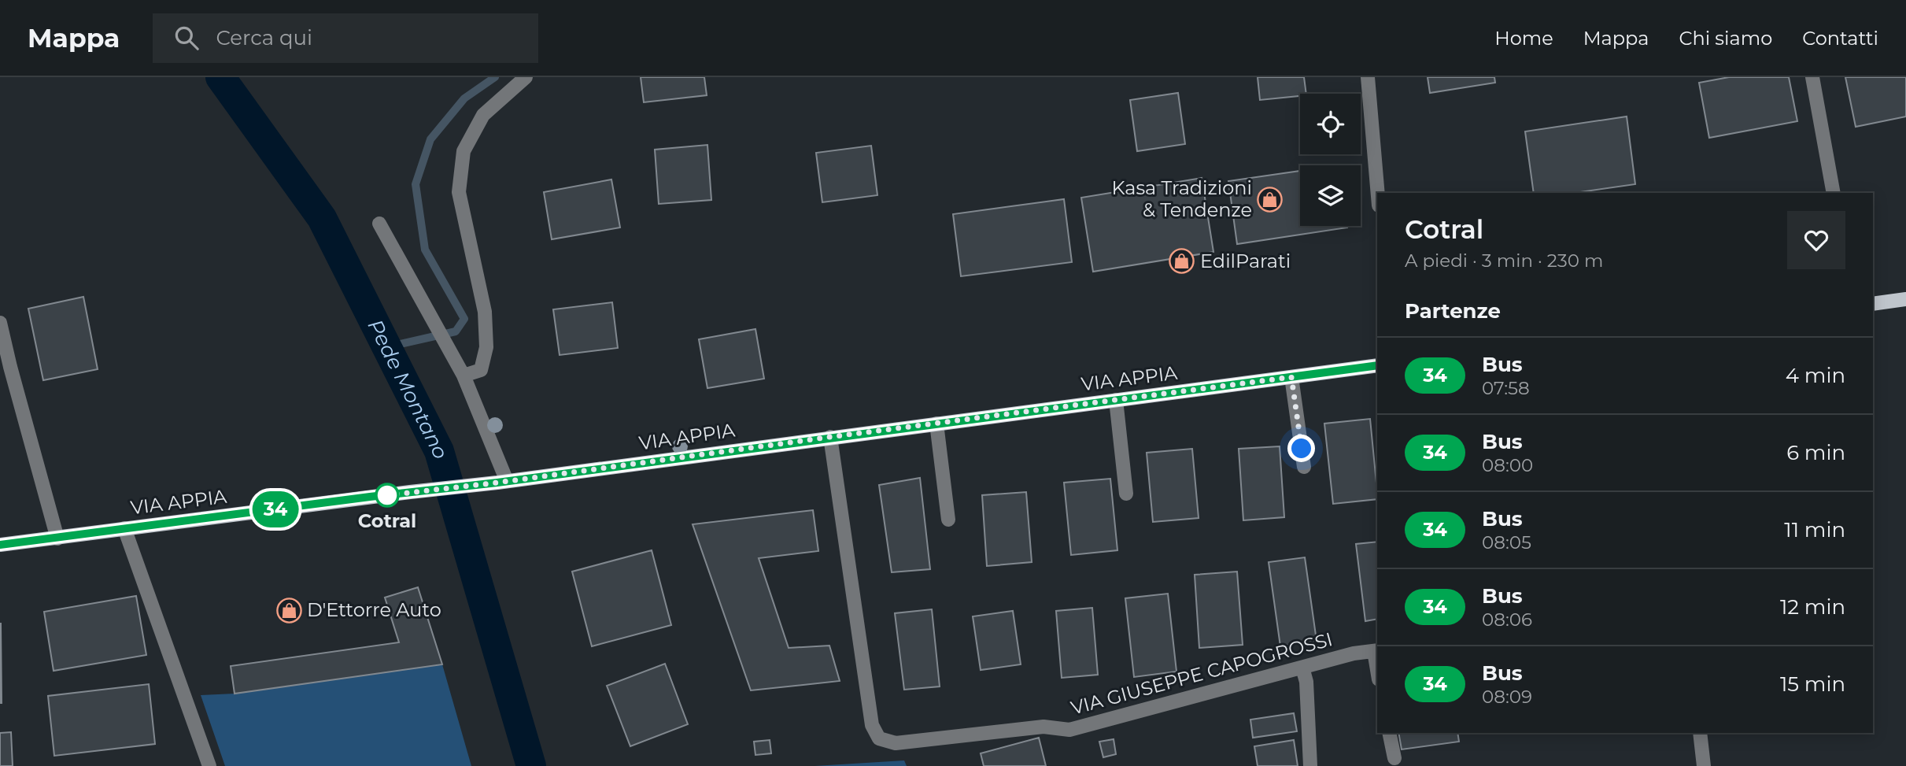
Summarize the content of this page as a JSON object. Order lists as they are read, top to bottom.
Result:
{
  "streets": {
    "main road": ["VIA APPIA"],
    "street": ["VIA GIUSEPPE CAPOGROSSI"]
  },
  "crossings": [
    ["VIA APPIA", "VIA GIUSEPPE CAPOGROSSI"]
  ],
  "water": ["Pede Montano"],
  "places": {
    "shop": ["Kasa Tradizioni & Tendenze", "EdilParati", "D'Ettorre Auto"],
    "other": ["Cotral"]
  },
  "lines": ["bus line 34"],
  "page": {
    "header": "Mappa",
    "search": "Cerca qui",
    "nav": [
      "Home",
      "Mappa",
      "Chi siamo",
      "Contatti"
    ],
    "on_map": "34",
    "heading": [
      ["Cotral", "A piedi · 3 min · 230 m"],
      "Partenze"
    ],
    "list": [
      {
        "mark": "34",
        "name": "Bus",
        "note": "07:58",
        "value": "4 min"
      },
      {
        "mark": "34",
        "name": "Bus",
        "note": "08:00",
        "value": "6 min"
      },
      {
        "mark": "34",
        "name": "Bus",
        "note": "08:05",
        "value": "11 min"
      },
      {
        "mark": "34",
        "name": "Bus",
        "note": "08:06",
        "value": "12 min"
      },
      {
        "mark": "34",
        "name": "Bus",
        "note": "08:09",
        "value": "15 min"
      }
    ]
  }
}
